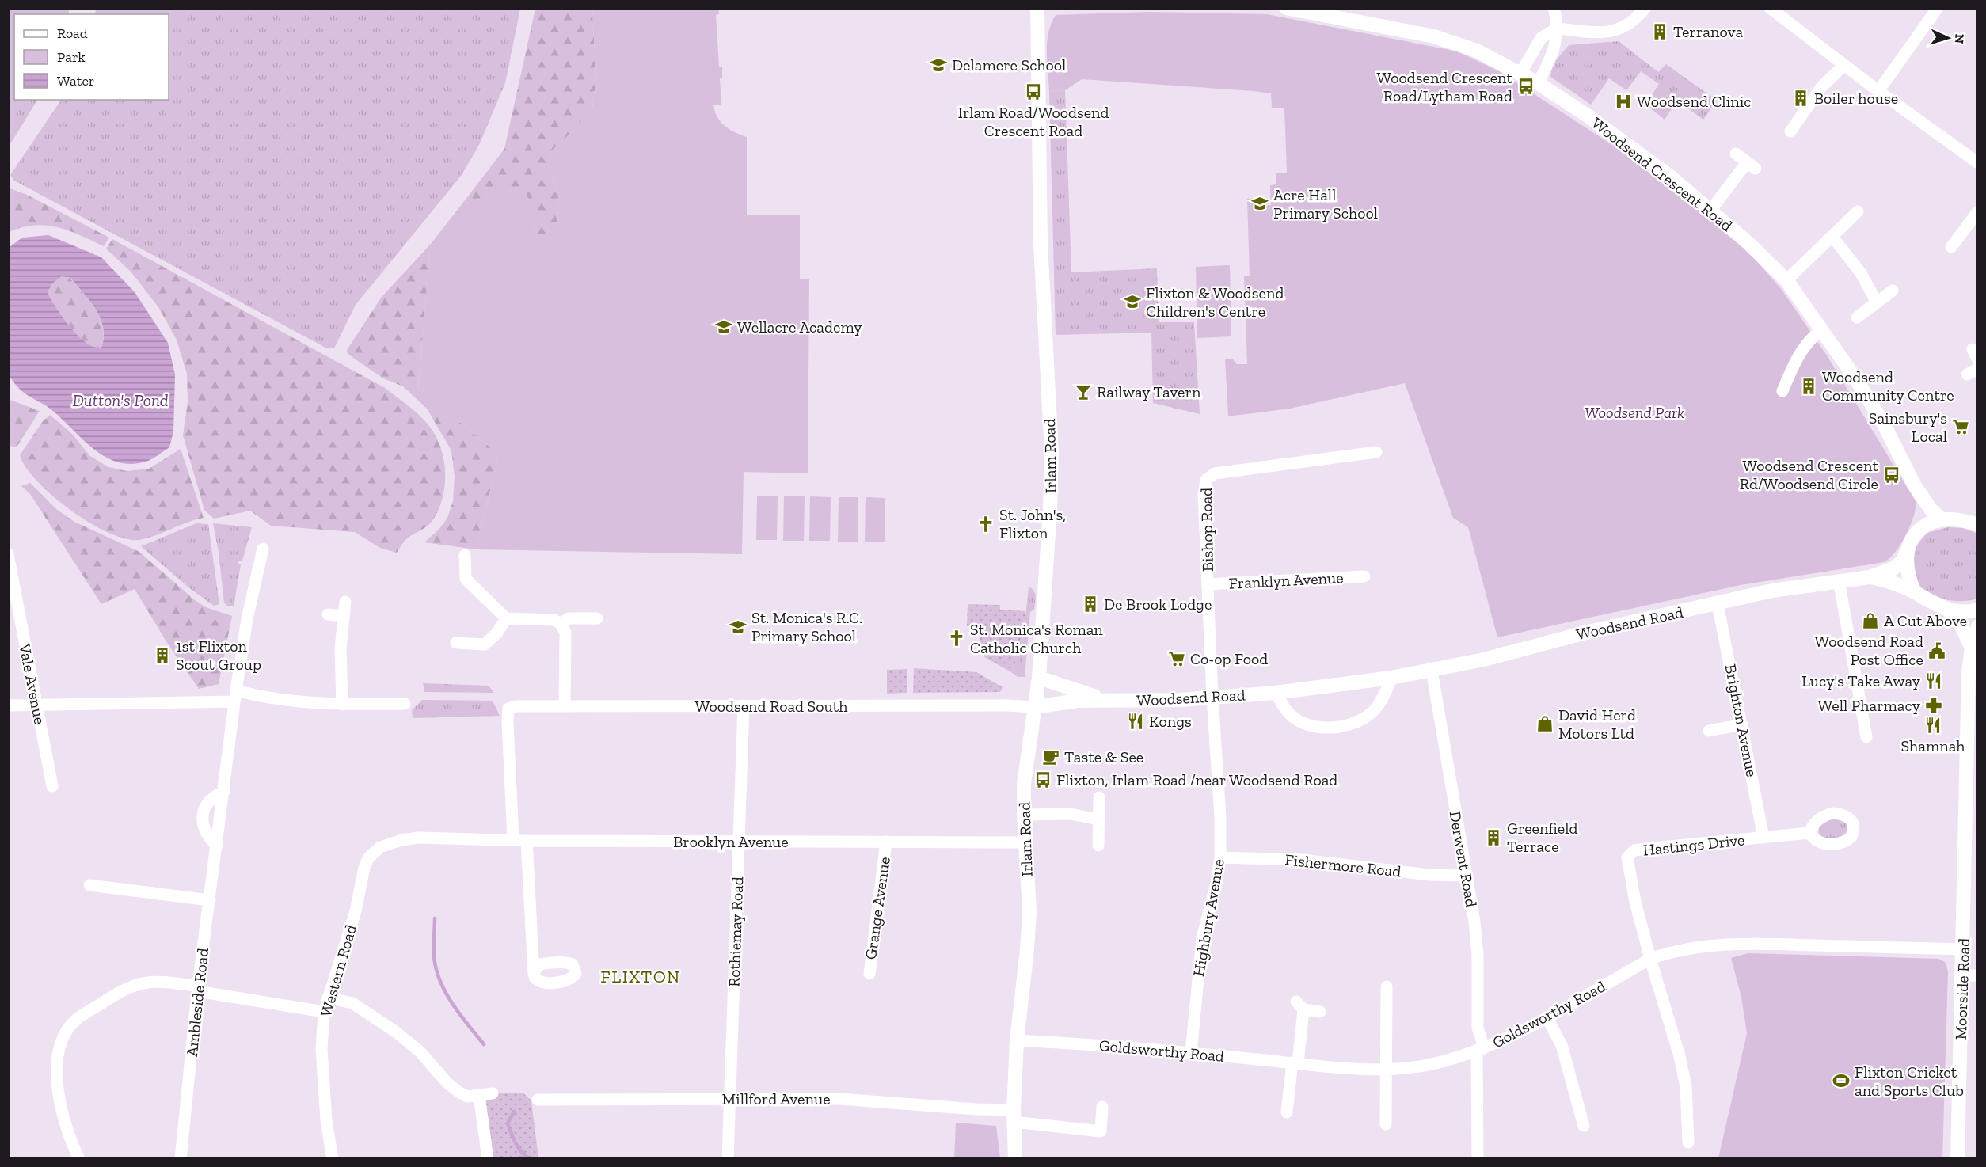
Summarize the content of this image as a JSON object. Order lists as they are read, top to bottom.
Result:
{
  "streets": {
    "street": [
      "Woodsend Crescent Road",
      "Irlam Road",
      "Bishop Road",
      "Franklyn Avenue",
      "Woodsend Road",
      "Vale Avenue",
      "Woodsend Road South",
      "Brighton Avenue",
      "Brooklyn Avenue",
      "Hastings Drive",
      "Derwent Road",
      "Fishermore Road",
      "Grange Avenue",
      "Highbury Avenue",
      "Rothiemay Road",
      "Western Road",
      "Moorside Road",
      "Ambleside Road",
      "Goldsworthy Road",
      "Millford Avenue"
    ]
  },
  "crossings": [
    ["Woodsend Crescent Road", "Woodsend Road"],
    ["Irlam Road", "Woodsend Road"],
    ["Irlam Road", "Woodsend Road South"],
    ["Irlam Road", "Brooklyn Avenue"],
    ["Irlam Road", "Goldsworthy Road"],
    ["Irlam Road", "Millford Avenue"],
    ["Bishop Road", "Franklyn Avenue"],
    ["Bishop Road", "Woodsend Road"],
    ["Bishop Road", "Highbury Avenue"],
    ["Woodsend Road", "Woodsend Road South"],
    ["Woodsend Road", "Brighton Avenue"],
    ["Woodsend Road", "Derwent Road"],
    ["Woodsend Road", "Highbury Avenue"],
    ["Woodsend Road South", "Brooklyn Avenue"],
    ["Woodsend Road South", "Rothiemay Road"],
    ["Brighton Avenue", "Hastings Drive"],
    ["Brooklyn Avenue", "Grange Avenue"],
    ["Brooklyn Avenue", "Rothiemay Road"],
    ["Brooklyn Avenue", "Western Road"],
    ["Hastings Drive", "Goldsworthy Road"],
    ["Derwent Road", "Fishermore Road"],
    ["Derwent Road", "Goldsworthy Road"],
    ["Fishermore Road", "Highbury Avenue"],
    ["Highbury Avenue", "Goldsworthy Road"],
    ["Rothiemay Road", "Millford Avenue"],
    ["Moorside Road", "Goldsworthy Road"]
  ],
  "districts": ["FLIXTON"],
  "water": ["Dutton's Pond"],
  "parks": ["Woodsend Park"],
  "places": {
    "building": [
      "Terranova",
      "Boiler house",
      "Woodsend Community Centre",
      "De Brook Lodge",
      "1st Flixton Scout Group",
      "Greenfield Terrace"
    ],
    "school or university": [
      "Delamere School",
      "Acre Hall Primary School",
      "Flixton & Woodsend Children's Centre",
      "Wellacre Academy",
      "St. Monica's R.C. Primary School"
    ],
    "bus stop": [
      "Woodsend Crescent Road/Lytham Road",
      "Irlam Road/Woodsend Crescent Road",
      "Woodsend Crescent Rd/Woodsend Circle",
      "Flixton, Irlam Road /near Woodsend Road"
    ],
    "hospital": ["Woodsend Clinic"],
    "bar": ["Railway Tavern"],
    "supermarket": ["Sainsbury's Local", "Co-op Food"],
    "church": ["St. John's, Flixton", "St. Monica's Roman Catholic Church"],
    "shop": ["A Cut Above", "David Herd Motors Ltd"],
    "public building": ["Woodsend Road Post Office"],
    "restaurant": ["Lucy's Take Away", "Kongs", "Shamnah"],
    "pharmacy": ["Well Pharmacy"],
    "cafe": ["Taste & See"],
    "sports": ["Flixton Cricket and Sports Club"]
  },
  "legend": ["Road", "Park", "Water"],
  "north": "right"
}
